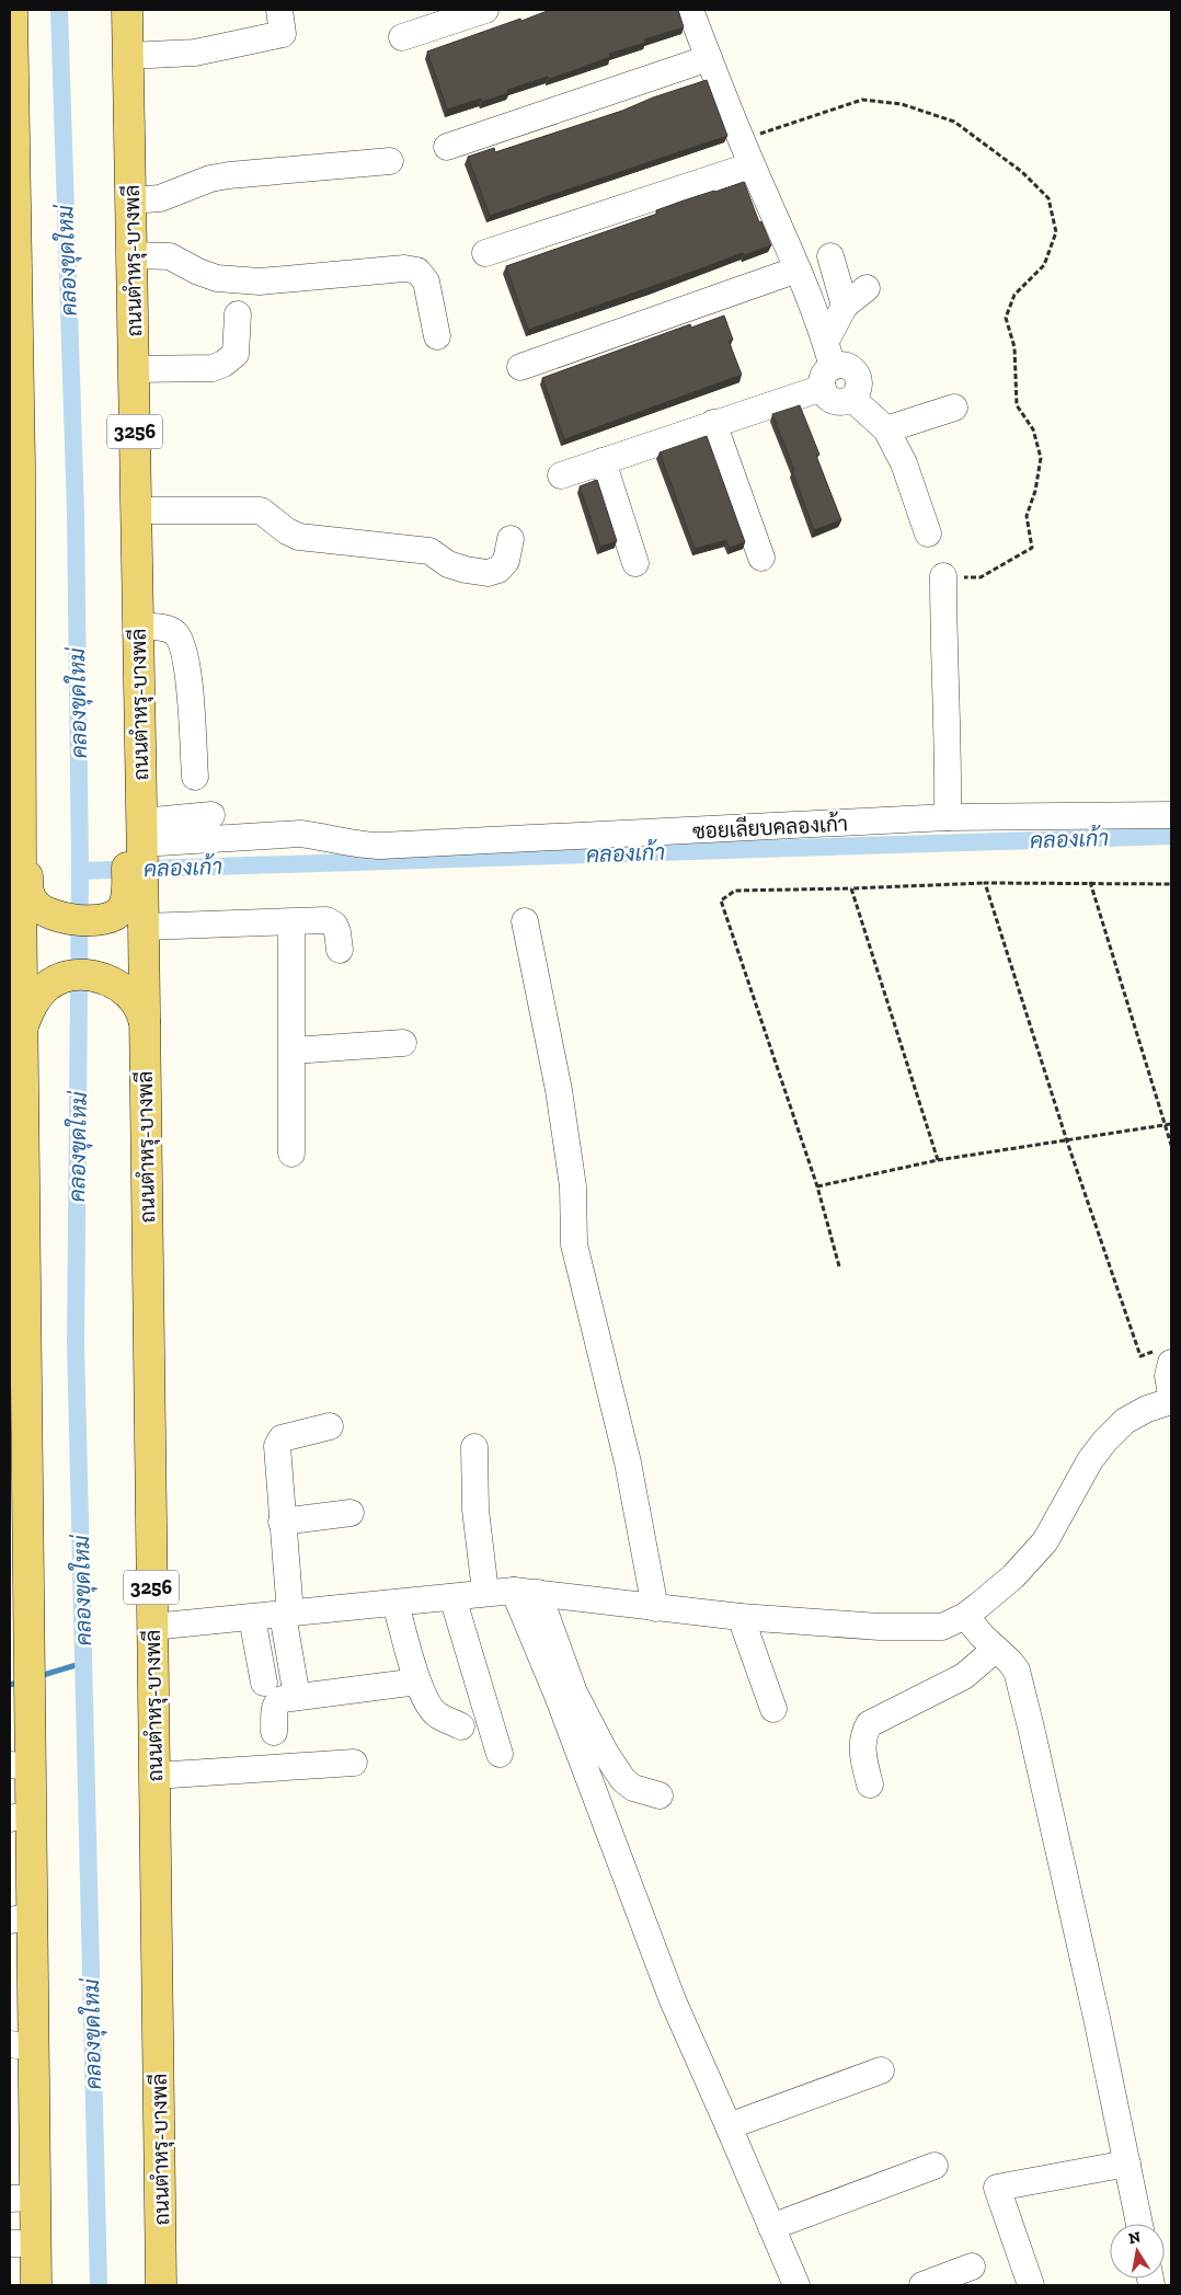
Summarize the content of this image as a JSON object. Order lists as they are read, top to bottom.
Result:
{
  "streets": {
    "main road": ["ถนนตำหรุ-บางพลี", "3256"],
    "street": ["ซอยเลียบคลองเก้า"]
  },
  "crossings": [
    ["ถนนตำหรุ-บางพลี", "ซอยเลียบคลองเก้า"]
  ],
  "water": ["คลองขุดใหม่", "คลองเก้า"],
  "north": "top"
}
